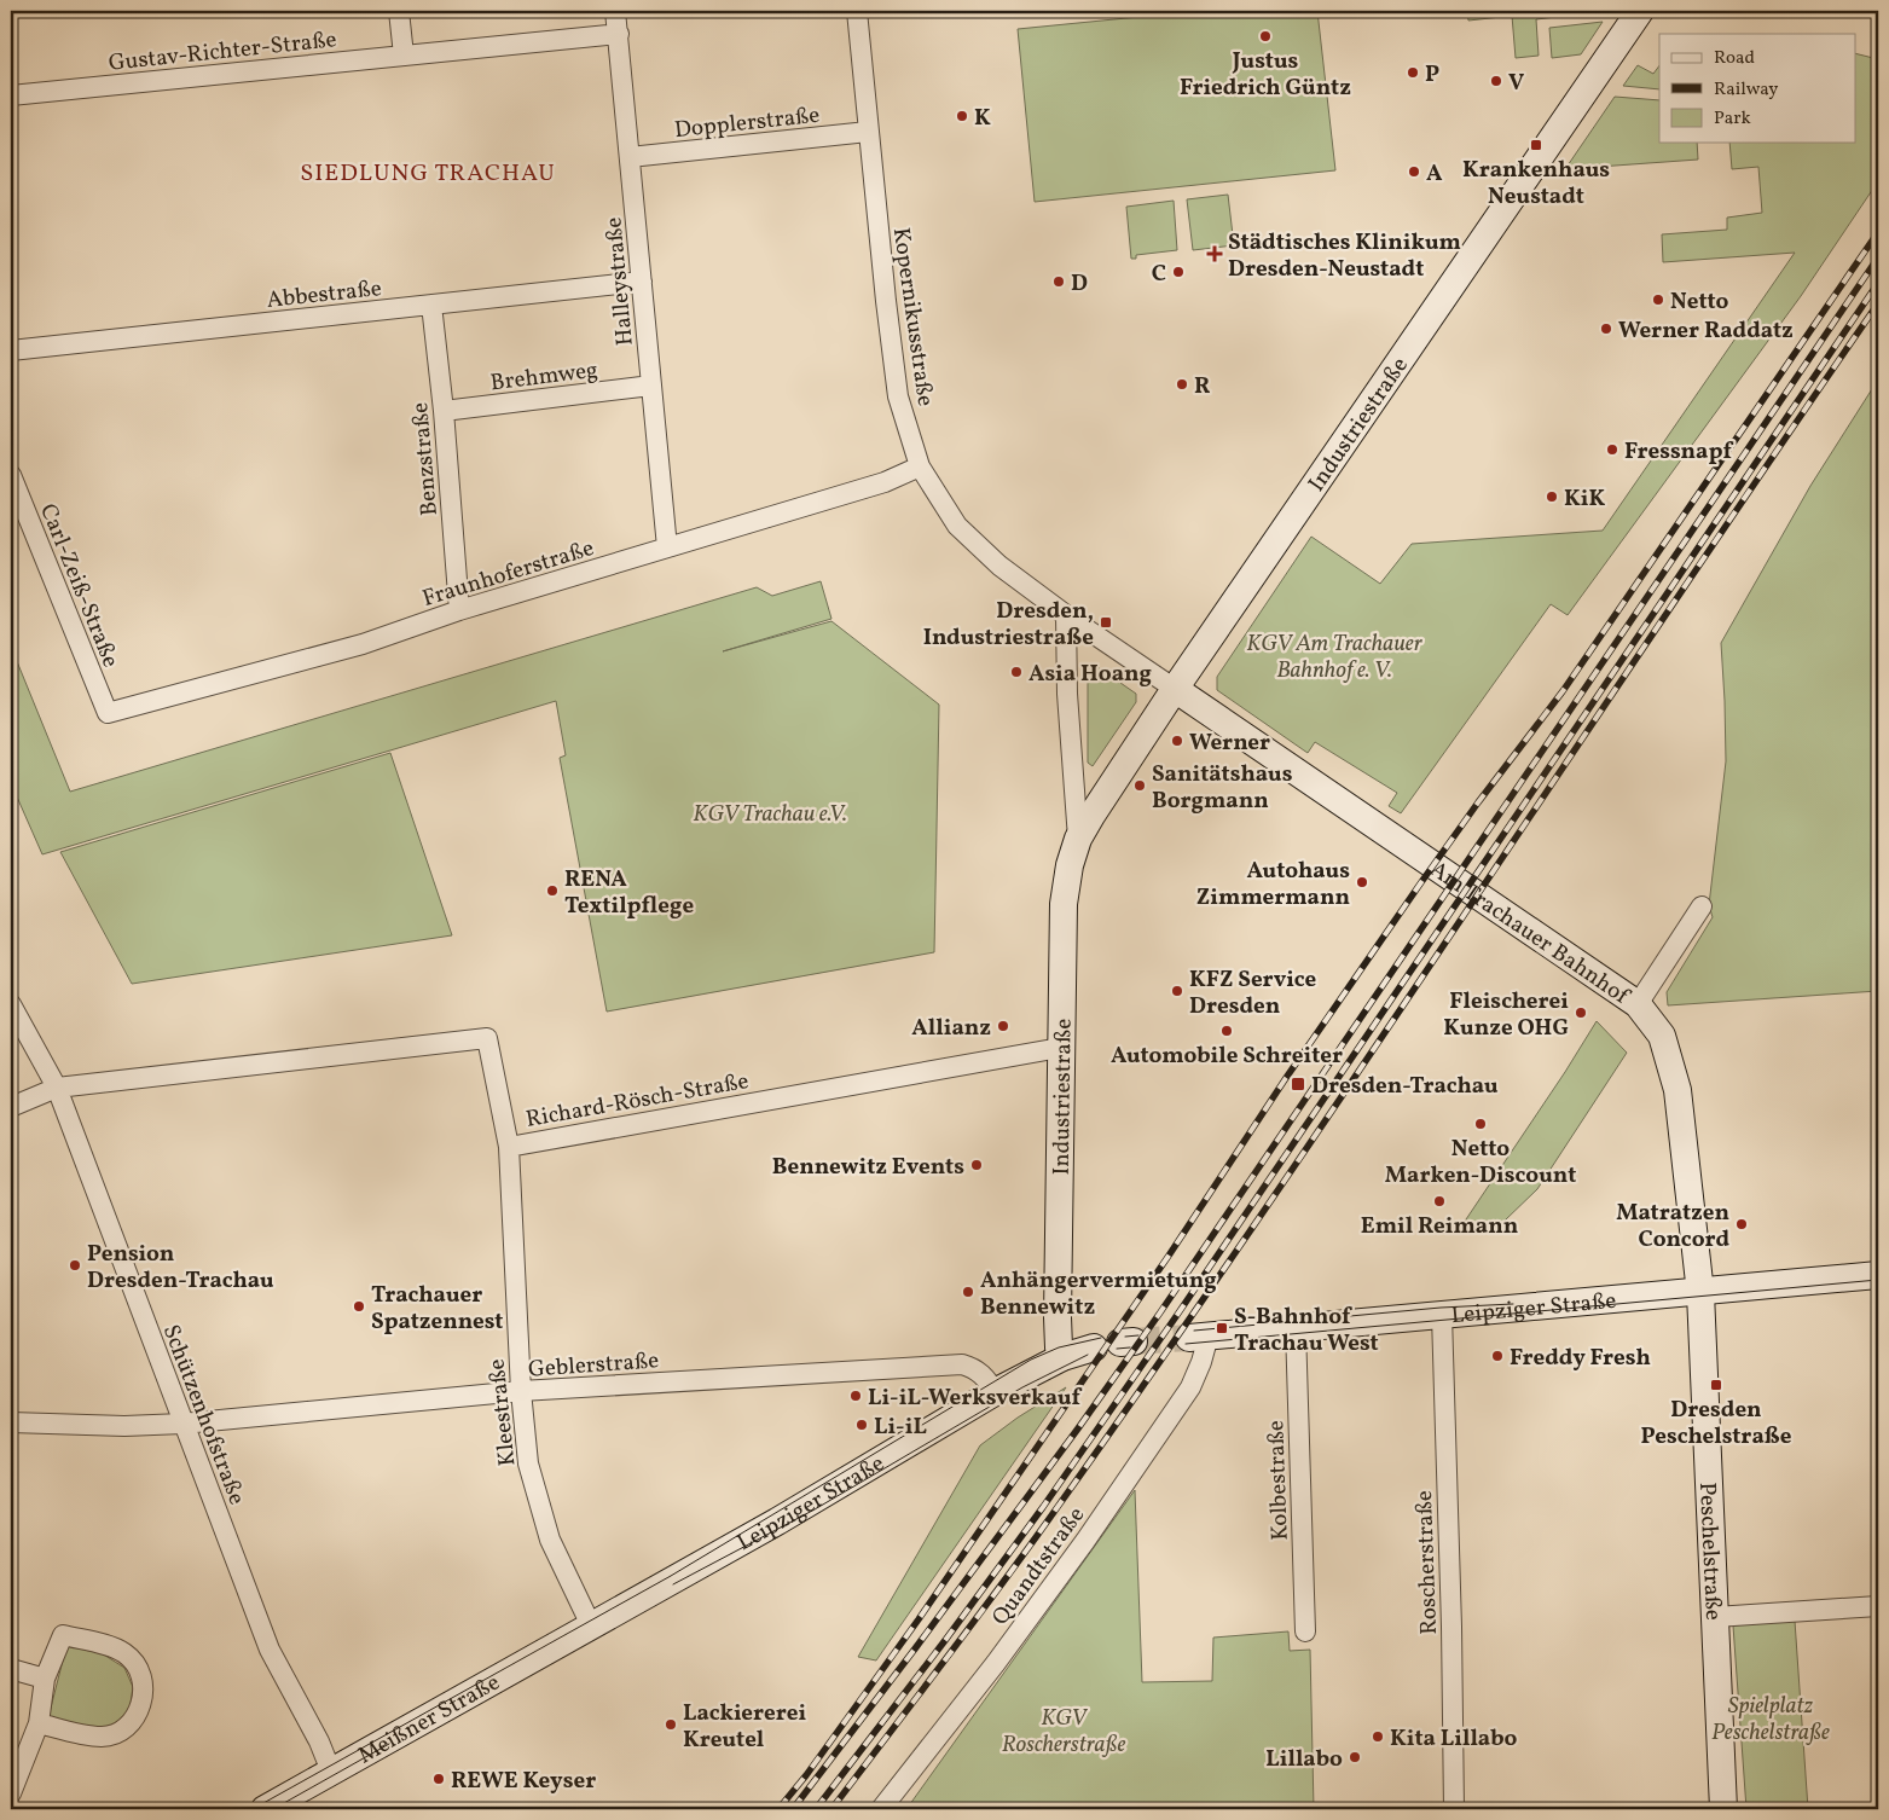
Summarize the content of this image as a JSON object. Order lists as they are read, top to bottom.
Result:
{
  "streets": {
    "street": [
      "Gustav-Richter-Straße",
      "Dopplerstraße",
      "Halleystraße",
      "Abbestraße",
      "Kopernikusstraße",
      "Brehmweg",
      "Industriestraße",
      "Benzstraße",
      "Fraunhoferstraße",
      "Carl-Zeiß-Straße",
      "Am Trachauer Bahnhof",
      "Richard-Rösch-Straße",
      "Leipziger Straße",
      "Geblerstraße",
      "Kleestraße",
      "Schützenhofstraße",
      "Kolbestraße",
      "Peschelstraße",
      "Roscherstraße",
      "Quandtstraße",
      "Meißner Straße"
    ]
  },
  "crossings": [
    ["Gustav-Richter-Straße", "Halleystraße"],
    ["Dopplerstraße", "Halleystraße"],
    ["Dopplerstraße", "Kopernikusstraße"],
    ["Halleystraße", "Abbestraße"],
    ["Halleystraße", "Brehmweg"],
    ["Halleystraße", "Fraunhoferstraße"],
    ["Abbestraße", "Benzstraße"],
    ["Kopernikusstraße", "Industriestraße"],
    ["Kopernikusstraße", "Fraunhoferstraße"],
    ["Kopernikusstraße", "Am Trachauer Bahnhof"],
    ["Brehmweg", "Benzstraße"],
    ["Industriestraße", "Am Trachauer Bahnhof"],
    ["Industriestraße", "Richard-Rösch-Straße"],
    ["Industriestraße", "Leipziger Straße"],
    ["Benzstraße", "Fraunhoferstraße"],
    ["Fraunhoferstraße", "Carl-Zeiß-Straße"],
    ["Am Trachauer Bahnhof", "Leipziger Straße"],
    ["Am Trachauer Bahnhof", "Peschelstraße"],
    ["Richard-Rösch-Straße", "Kleestraße"],
    ["Richard-Rösch-Straße", "Schützenhofstraße"],
    ["Leipziger Straße", "Geblerstraße"],
    ["Leipziger Straße", "Kleestraße"],
    ["Leipziger Straße", "Kolbestraße"],
    ["Leipziger Straße", "Peschelstraße"],
    ["Leipziger Straße", "Roscherstraße"],
    ["Leipziger Straße", "Quandtstraße"],
    ["Leipziger Straße", "Meißner Straße"],
    ["Geblerstraße", "Kleestraße"],
    ["Geblerstraße", "Schützenhofstraße"],
    ["Kleestraße", "Meißner Straße"],
    ["Schützenhofstraße", "Meißner Straße"]
  ],
  "districts": ["SIEDLUNG TRACHAU"],
  "parks": [
    "KGV Am Trachauer Bahnhof e. V.",
    "KGV Trachau e.V.",
    "Spielplatz Peschelstraße",
    "KGV Roscherstraße"
  ],
  "places": {
    "other": [
      "Justus Friedrich Güntz",
      "P",
      "V",
      "K",
      "A",
      "C",
      "D",
      "Netto",
      "Werner Raddatz",
      "R",
      "Fressnapf",
      "KiK",
      "Asia Hoang",
      "Werner",
      "Sanitätshaus Borgmann",
      "Autohaus Zimmermann",
      "RENA Textilpflege",
      "KFZ Service Dresden",
      "Fleischerei Kunze OHG",
      "Allianz",
      "Automobile Schreiter",
      "Netto Marken-Discount",
      "Bennewitz Events",
      "Emil Reimann",
      "Matratzen Concord",
      "Pension Dresden-Trachau",
      "Anhängervermietung Bennewitz",
      "Trachauer Spatzennest",
      "Freddy Fresh",
      "Li-iL-Werksverkauf",
      "Li-iL",
      "Lackiererei Kreutel",
      "Kita Lillabo",
      "Lillabo",
      "REWE Keyser"
    ],
    "transit": [
      "Krankenhaus Neustadt",
      "Dresden, Industriestraße",
      "Dresden-Trachau",
      "S-Bahnhof Trachau West",
      "Dresden Peschelstraße"
    ],
    "health": ["Städtisches Klinikum Dresden-Neustadt"]
  },
  "legend": ["Road", "Railway", "Park"]
}
